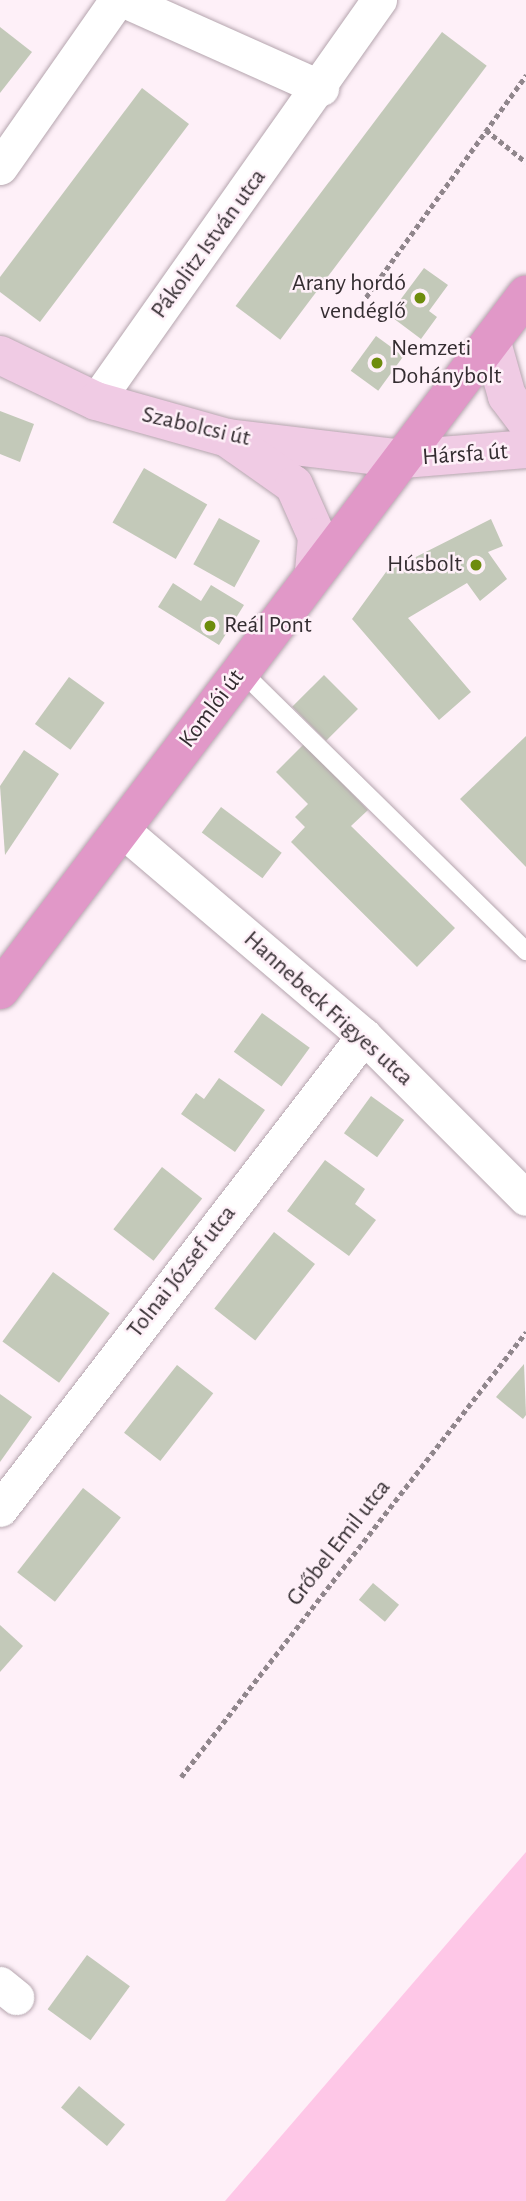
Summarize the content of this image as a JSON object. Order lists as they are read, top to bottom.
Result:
{
  "streets": {
    "main road": ["Komlói út"],
    "street": [
      "Pákolitz István utca",
      "Szabolcsi út",
      "Hársfa út",
      "Hannebeck Frigyes utca",
      "Tolnai József utca"
    ],
    "path": ["Grőbel Emil utca"]
  },
  "crossings": [
    ["Pákolitz István utca", "Szabolcsi út"],
    ["Szabolcsi út", "Hársfa út"],
    ["Szabolcsi út", "Komlói út"],
    ["Hársfa út", "Komlói út"],
    ["Komlói út", "Hannebeck Frigyes utca"],
    ["Hannebeck Frigyes utca", "Tolnai József utca"]
  ],
  "places": [
    "Arany hordó vendéglő",
    "Nemzeti Dohánybolt",
    "Húsbolt",
    "Reál Pont"
  ]
}
